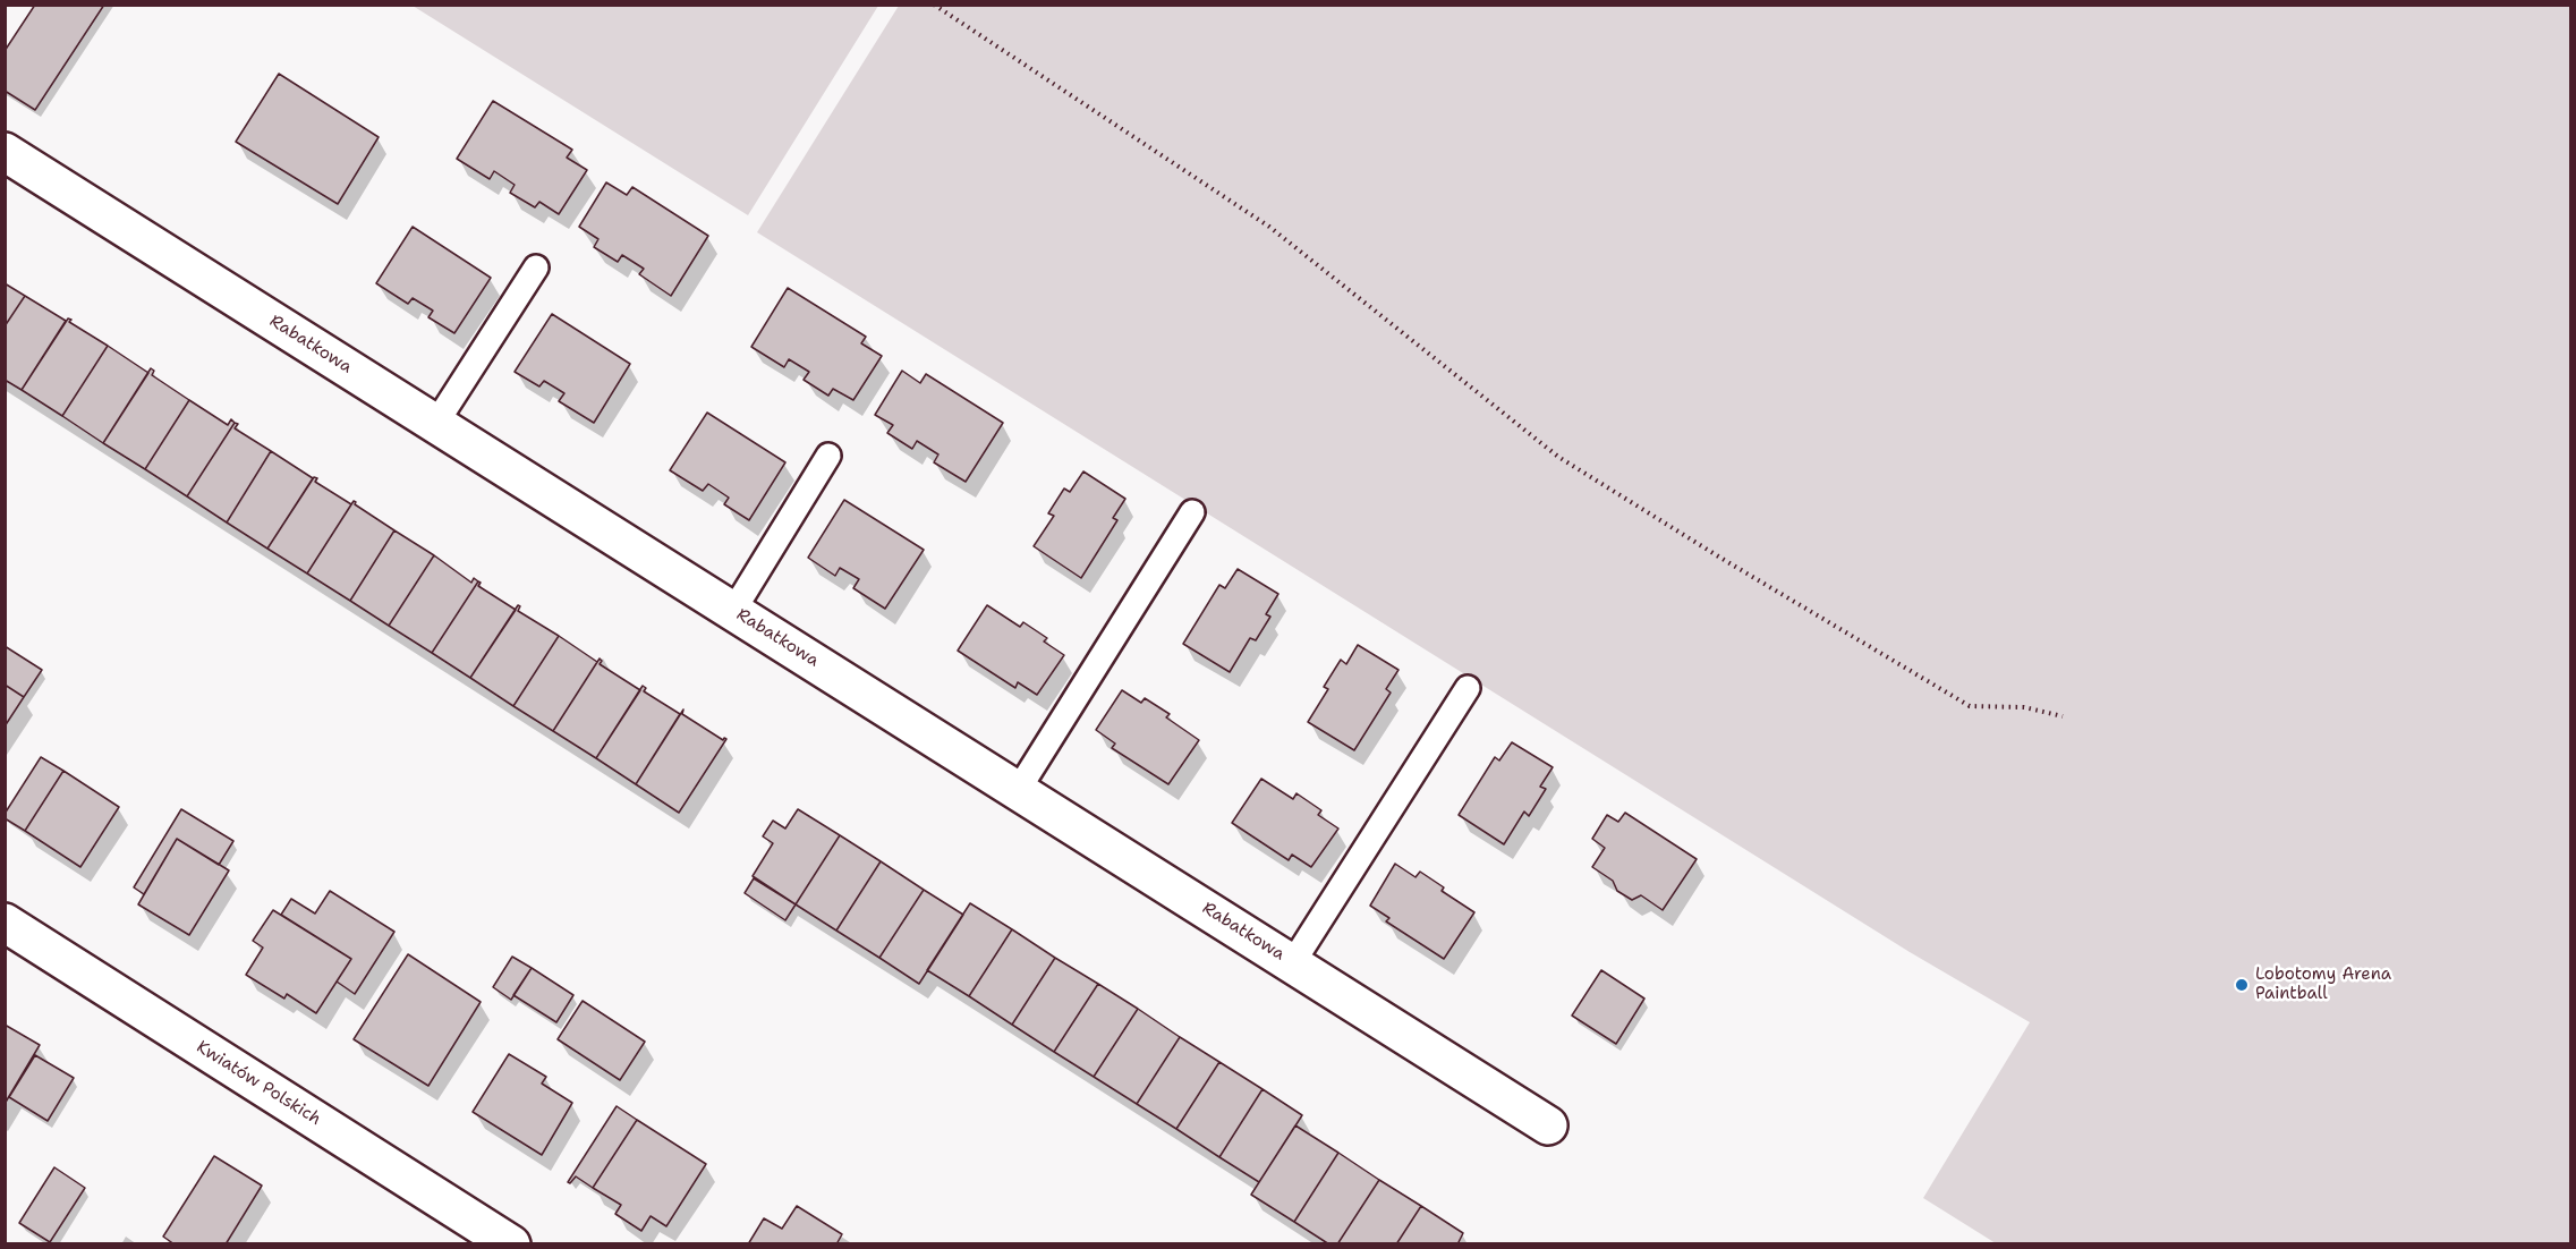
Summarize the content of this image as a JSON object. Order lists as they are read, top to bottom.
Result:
{
  "streets": {
    "street": ["Rabatkowa", "Kwiatów Polskich"]
  },
  "places": ["Lobotomy Arena Paintball"]
}
